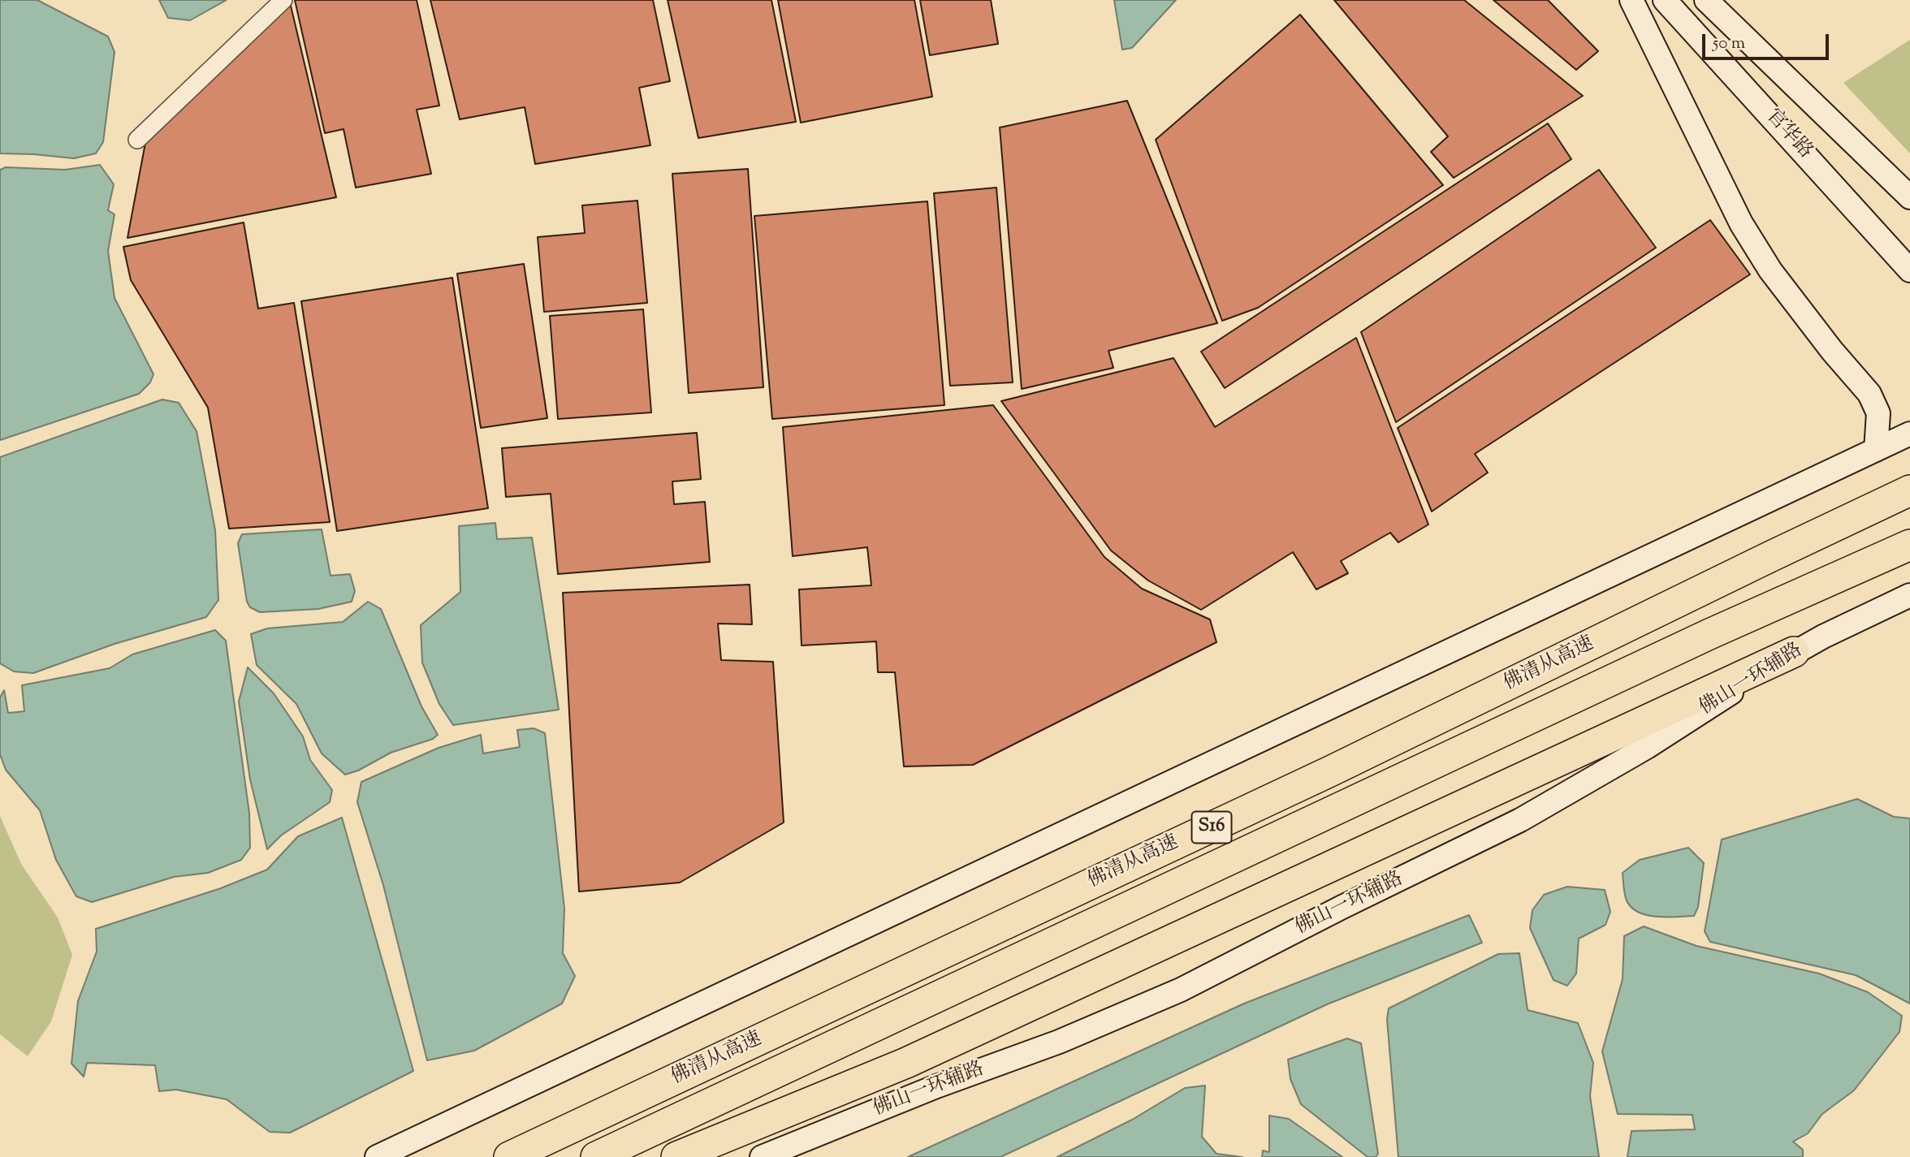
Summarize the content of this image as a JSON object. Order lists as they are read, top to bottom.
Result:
{
  "streets": {
    "highway": ["佛清从高速", "S16"],
    "main road": ["官华路", "佛山一环辅路"]
  },
  "scale_bar": "50 m"
}
